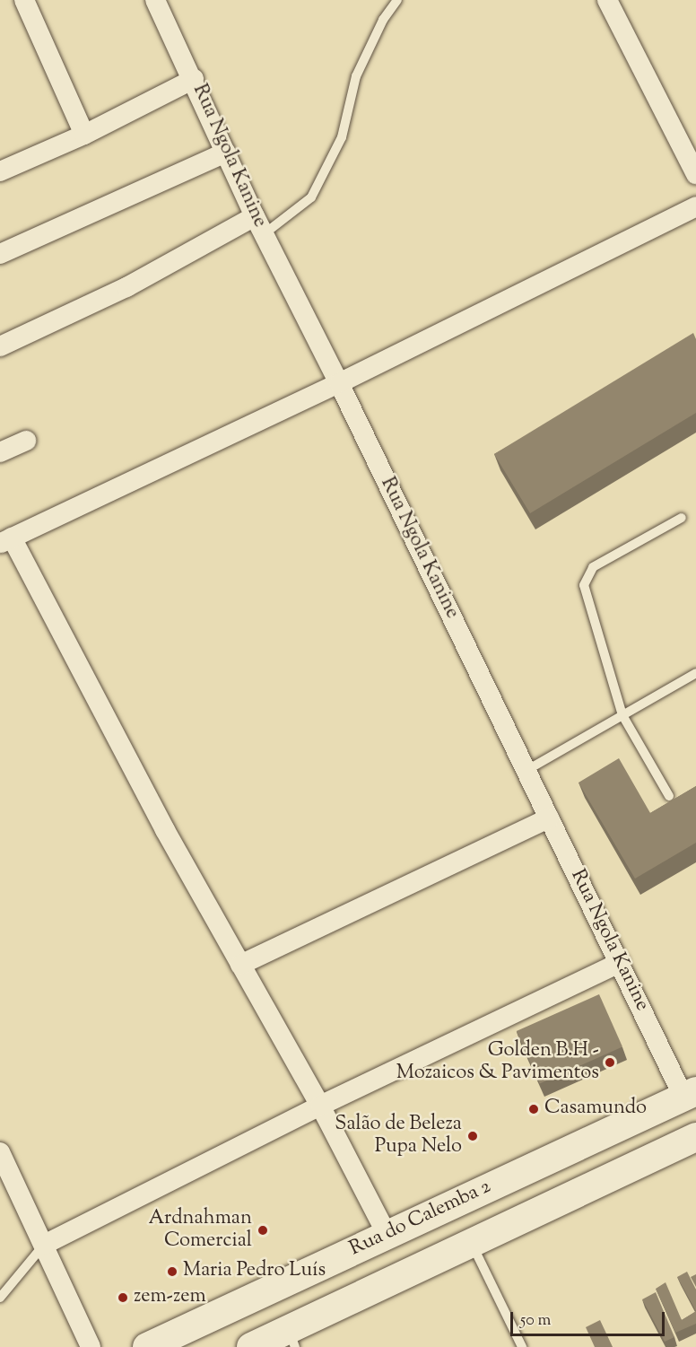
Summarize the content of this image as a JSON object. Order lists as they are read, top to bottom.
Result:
{
  "streets": {
    "main road": ["Rua do Calemba 2"],
    "street": ["Rua Ngola Kanine"]
  },
  "crossings": [
    ["Rua Ngola Kanine", "Rua do Calemba 2"]
  ],
  "places": [
    "Golden B.H - Mozaicos & Pavimentos",
    "Casamundo",
    "Salão de Beleza Pupa Nelo",
    "Ardnahman Comercial",
    "Maria Pedro Luís",
    "zem-zem"
  ],
  "scale_bar": "50 m"
}
